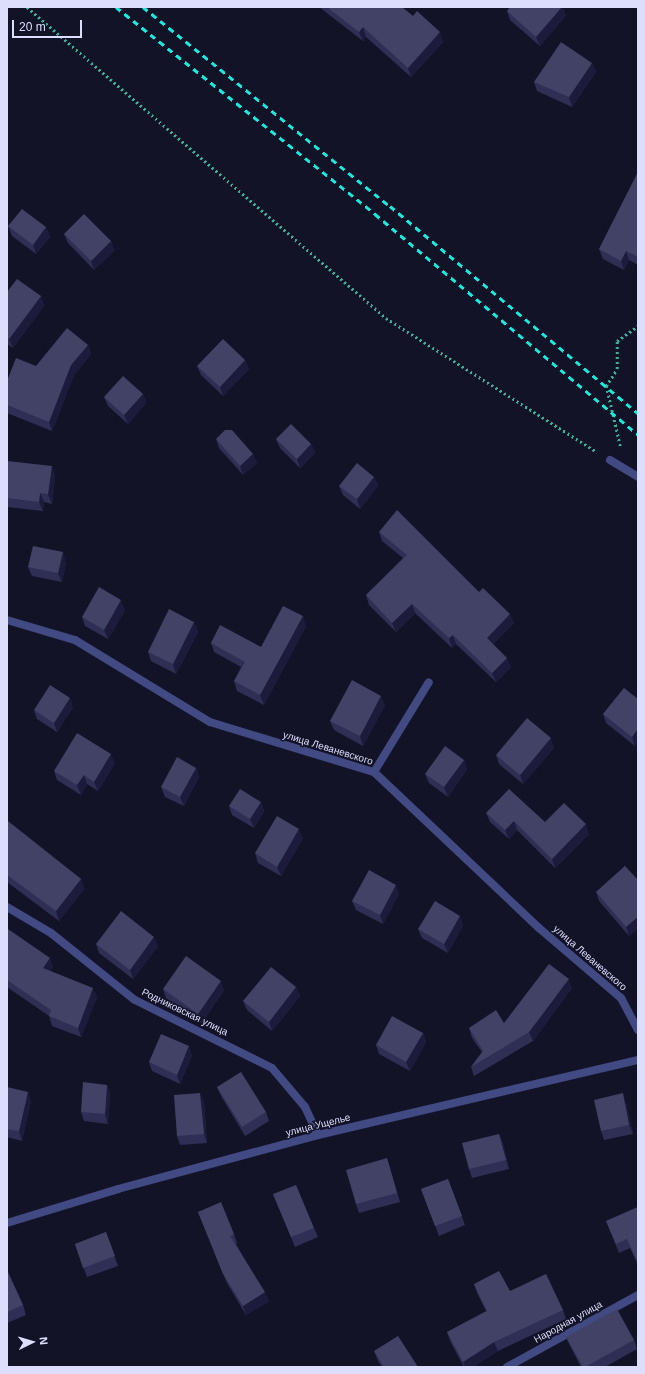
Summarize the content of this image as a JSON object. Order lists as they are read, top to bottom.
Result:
{
  "streets": {
    "street": [
      "улица Леваневского",
      "Родниковская улица",
      "улица Ущелье",
      "Народная улица"
    ]
  },
  "crossings": [
    ["Родниковская улица", "улица Ущелье"]
  ],
  "scale_bar": "20 m",
  "north": "right"
}
